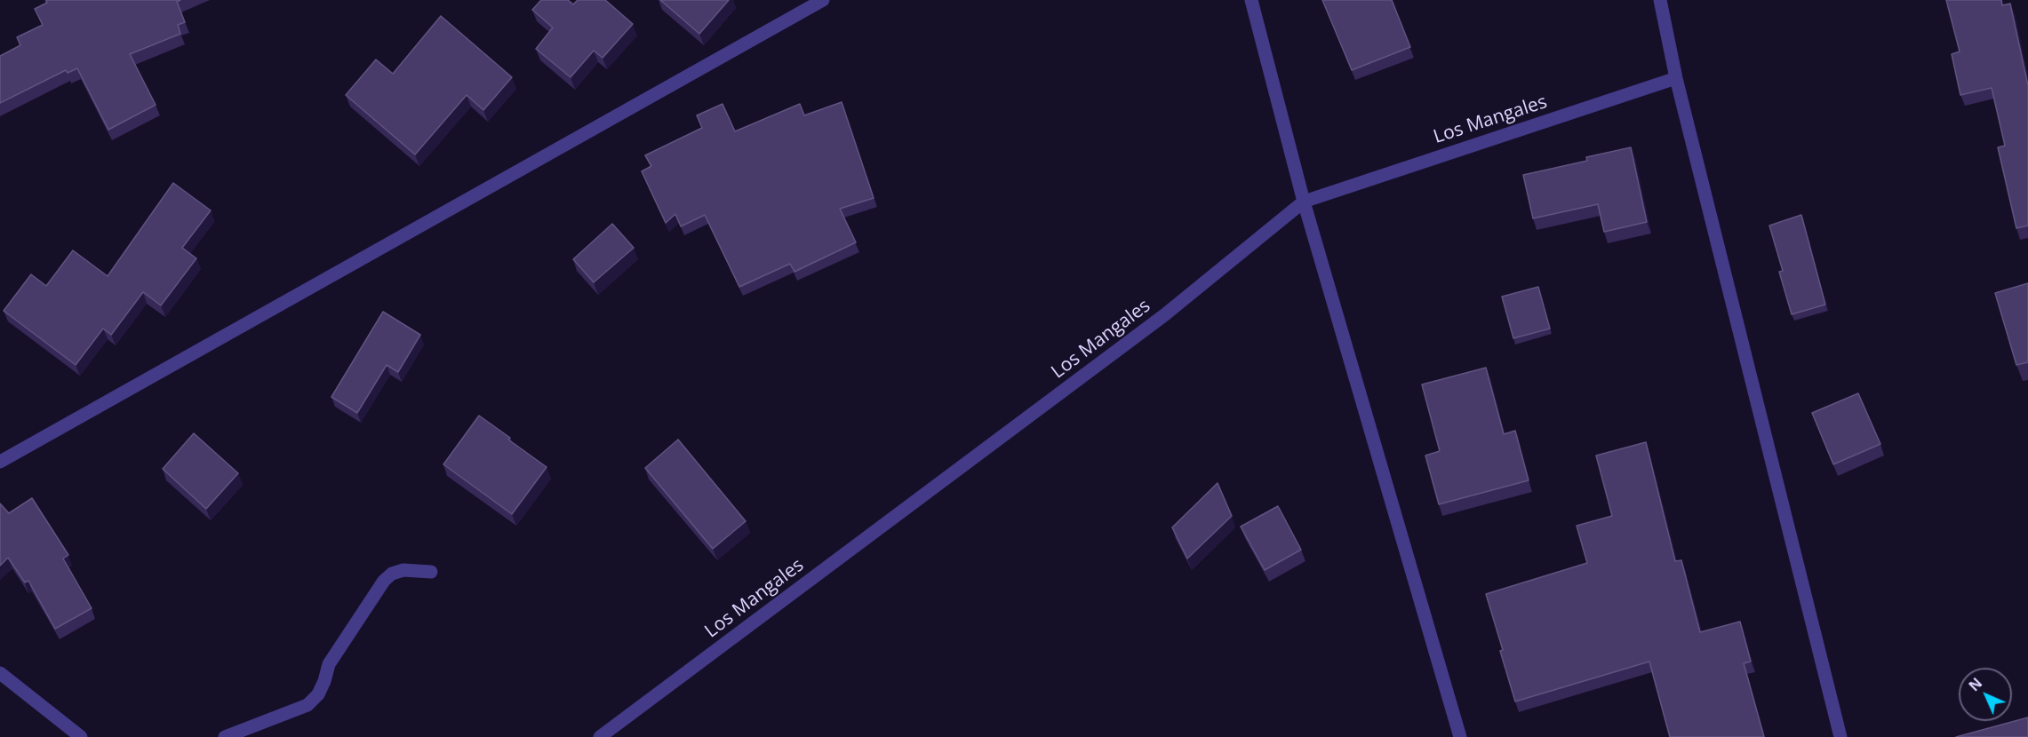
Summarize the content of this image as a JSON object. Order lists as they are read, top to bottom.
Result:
{
  "streets": {
    "street": ["Los Mangales"]
  },
  "north": "top left"
}
